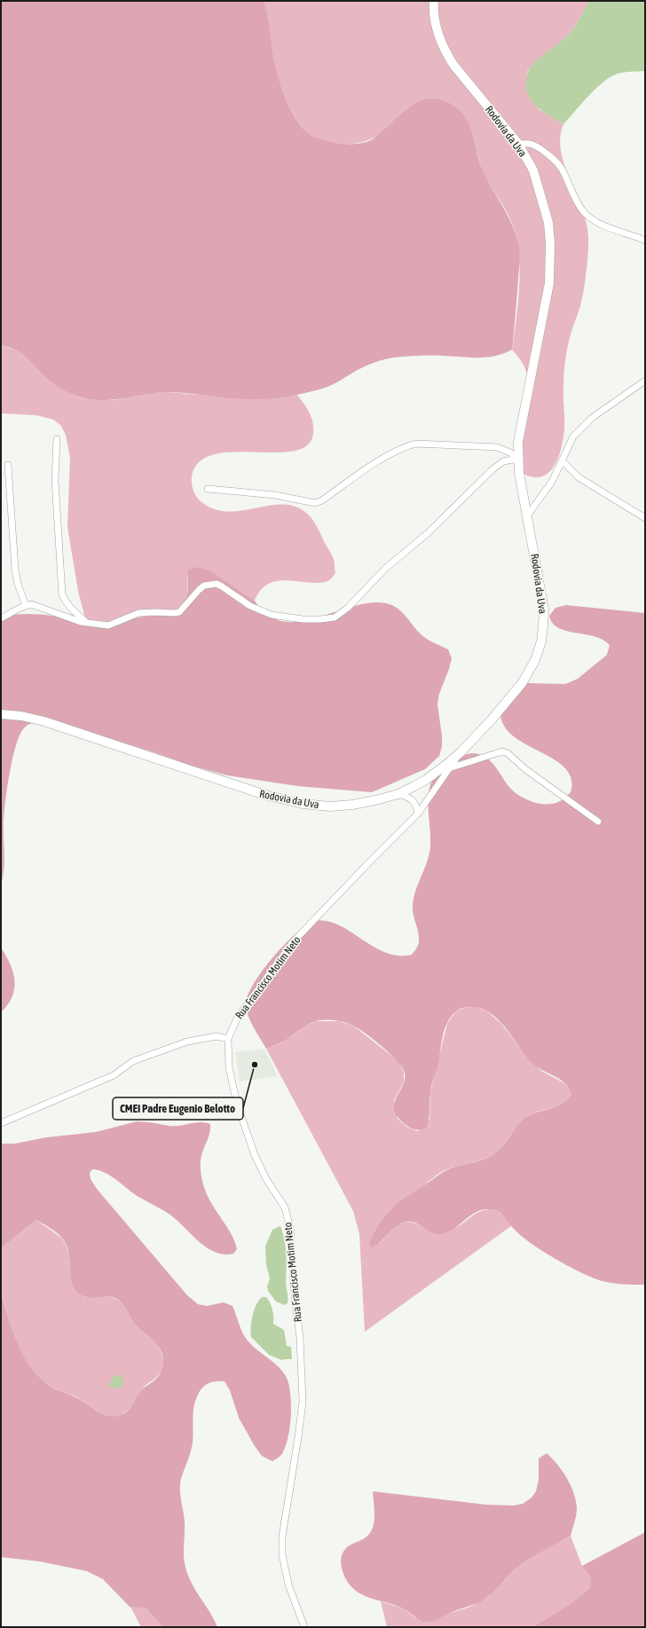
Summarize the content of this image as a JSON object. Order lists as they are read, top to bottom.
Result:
{
  "streets": {
    "street": ["Rodovia da Uva", "Rua Francisco Motim Neto"]
  },
  "crossings": [
    ["Rodovia da Uva", "Rua Francisco Motim Neto"]
  ],
  "places": ["CMEI Padre Eugenio Belotto"]
}
